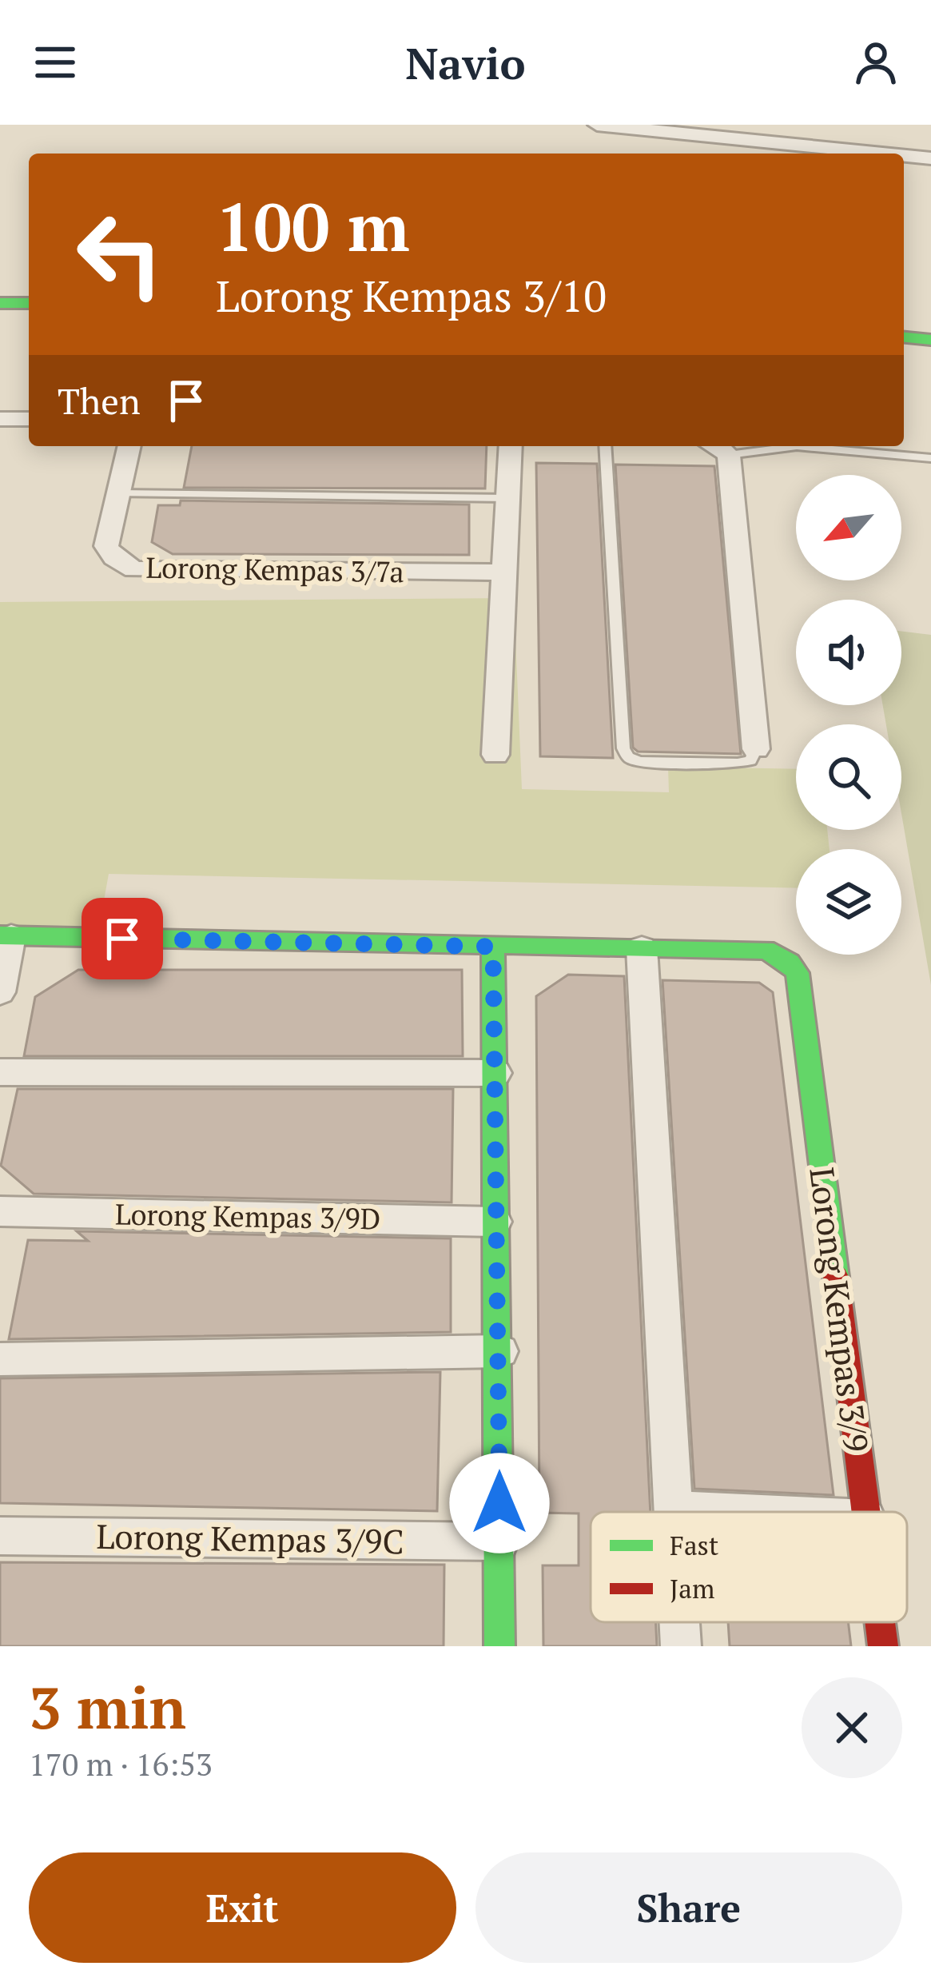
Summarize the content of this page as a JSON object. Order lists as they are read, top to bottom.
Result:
{
  "streets": {
    "main road": ["Lorong Kempas 3/9"],
    "street": ["Lorong Kempas 3/7a", "Lorong Kempas 3/9D", "Lorong Kempas 3/9C"]
  },
  "legend": ["Fast", "Jam"],
  "north": "bottom left",
  "page": {
    "header": "Navio",
    "turn": ["100 m", "Lorong Kempas 3/10"],
    "then": "Then",
    "heading": ["3 min", "170 m · 16:53"],
    "buttons": ["Exit", "Share"]
  }
}
